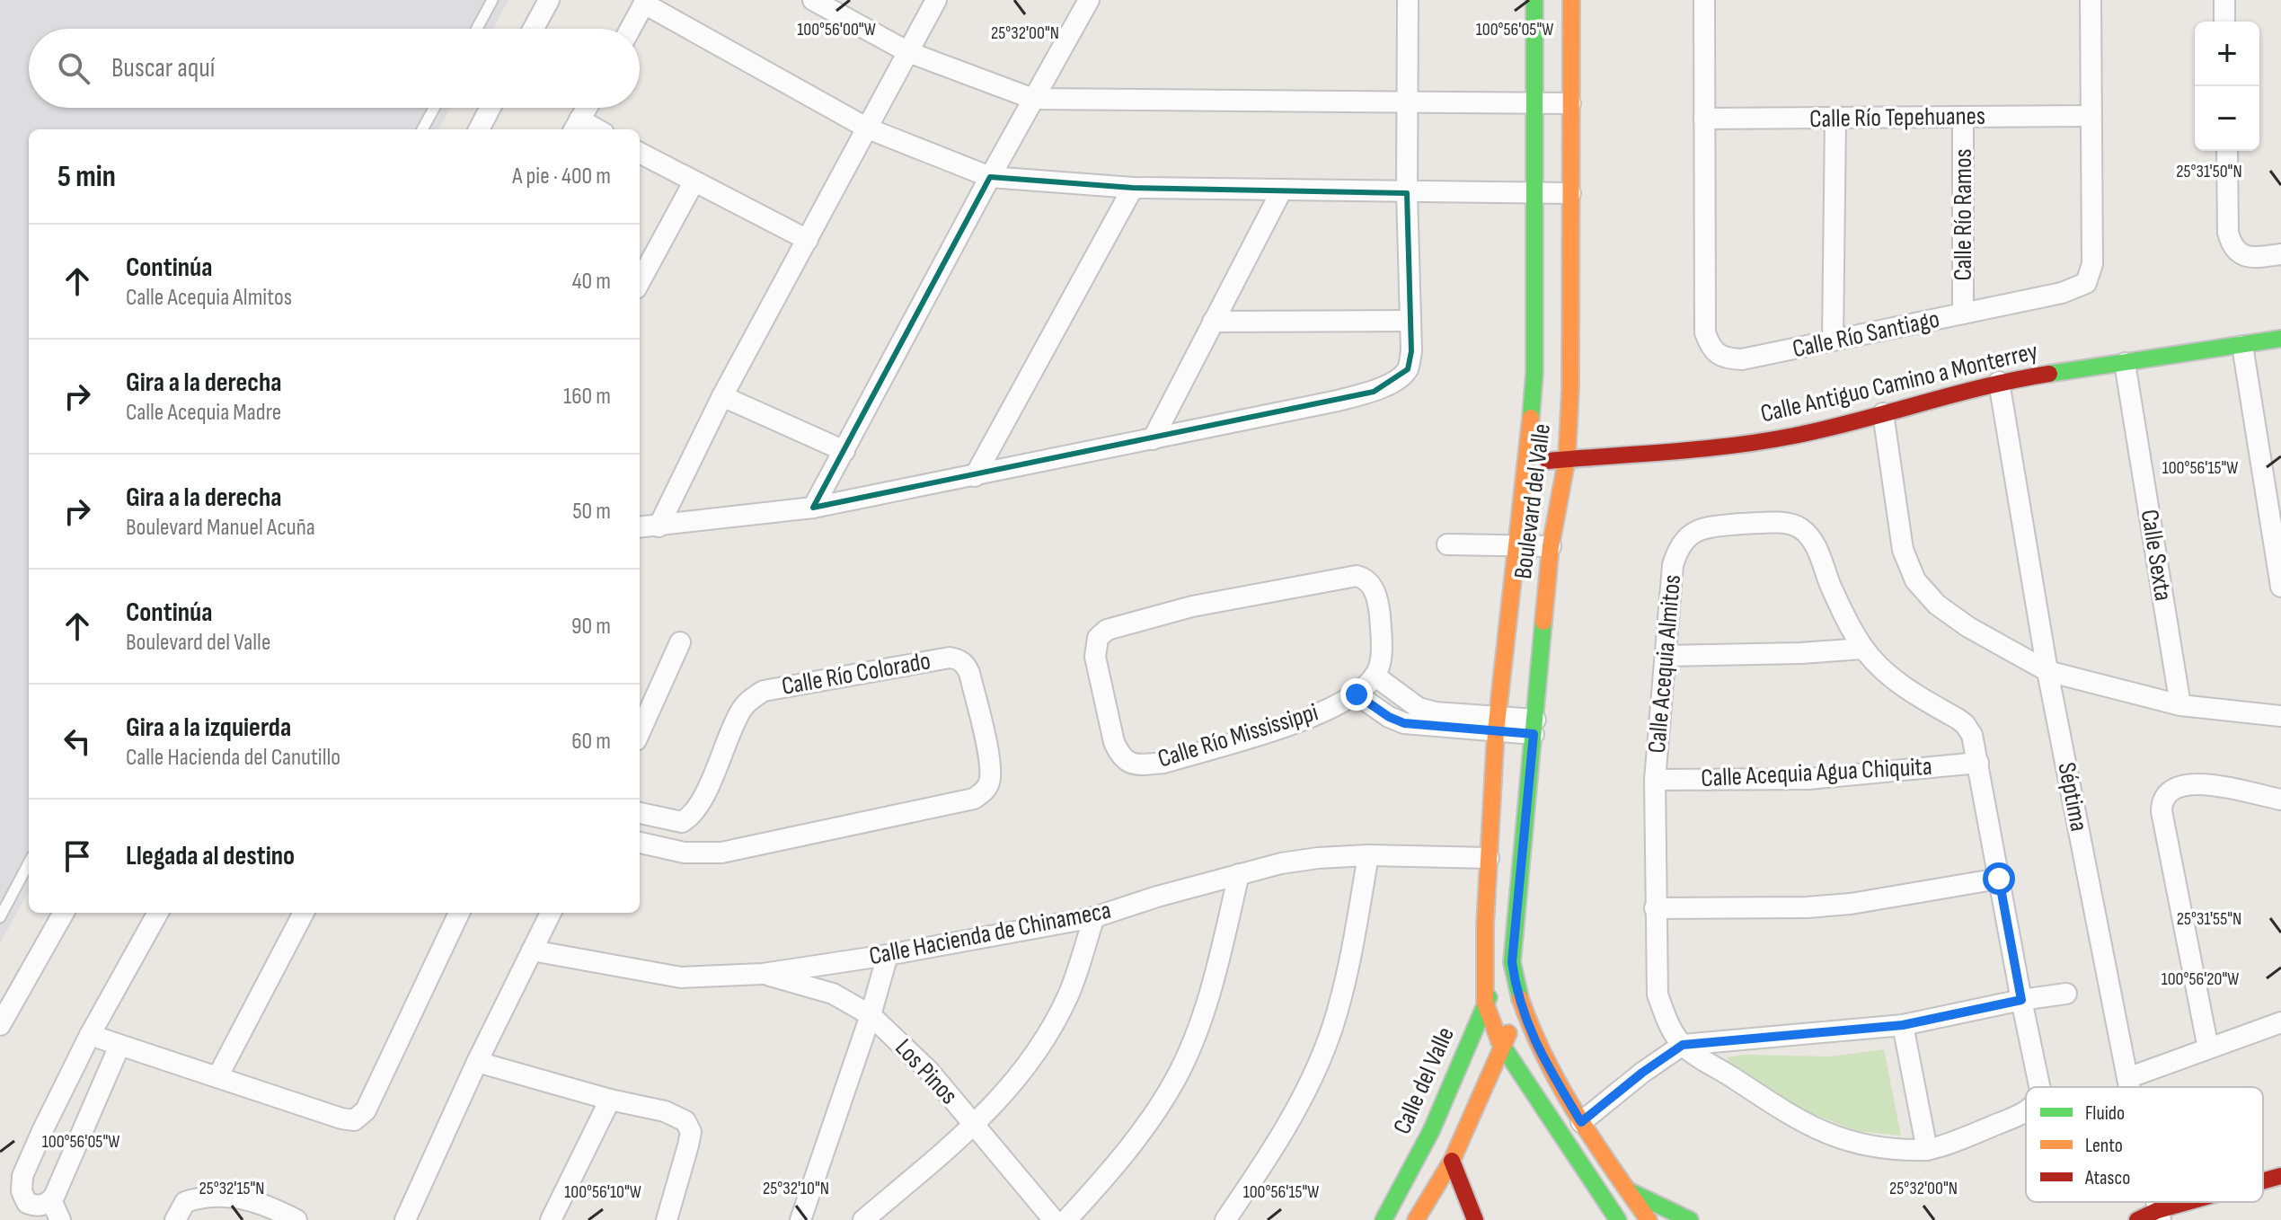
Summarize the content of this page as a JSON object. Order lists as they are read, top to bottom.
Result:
{
  "streets": {
    "street": [
      "Calle Río Tepehuanes",
      "Calle Río Ramos",
      "Calle Río Santiago",
      "Calle Antiguo Camino a Monterrey",
      "Boulevard del Valle",
      "Calle Sexta",
      "Calle Acequia Almitos",
      "Calle Río Colorado",
      "Calle Río Mississippi",
      "Calle Acequia Agua Chiquita",
      "Séptima",
      "Calle Hacienda de Chinameca",
      "Los Pinos",
      "Calle del Valle"
    ]
  },
  "crossings": [
    ["Calle Río Tepehuanes", "Calle Río Ramos"],
    ["Calle Río Tepehuanes", "Calle Río Santiago"],
    ["Calle Río Ramos", "Calle Río Santiago"],
    ["Calle Antiguo Camino a Monterrey", "Boulevard del Valle"],
    ["Calle Antiguo Camino a Monterrey", "Calle Sexta"],
    ["Calle Antiguo Camino a Monterrey", "Séptima"],
    ["Boulevard del Valle", "Calle Hacienda de Chinameca"],
    ["Boulevard del Valle", "Calle del Valle"],
    ["Calle Acequia Almitos", "Calle Acequia Agua Chiquita"],
    ["Calle Hacienda de Chinameca", "Los Pinos"]
  ],
  "legend": ["Fluido", "Lento", "Atasco"],
  "page": {
    "map_buttons": ["+", "−"],
    "search": "Buscar aquí",
    "heading": ["5 min", "A pie · 400 m"],
    "list": [
      ["Continúa", "Calle Acequia Almitos", "40 m"],
      ["Gira a la derecha", "Calle Acequia Madre", "160 m"],
      ["Gira a la derecha", "Boulevard Manuel Acuña", "50 m"],
      ["Continúa", "Boulevard del Valle", "90 m"],
      ["Gira a la izquierda", "Calle Hacienda del Canutillo", "60 m"],
      "Llegada al destino"
    ]
  },
  "coordinates": [
    "100°56'05\"W",
    "100°56'00\"W",
    "25°32'00\"N",
    "25°31'50\"N",
    "100°56'15\"W",
    "25°31'55\"N",
    "100°56'20\"W",
    "25°32'15\"N",
    "25°32'10\"N",
    "100°56'10\"W"
  ]
}
